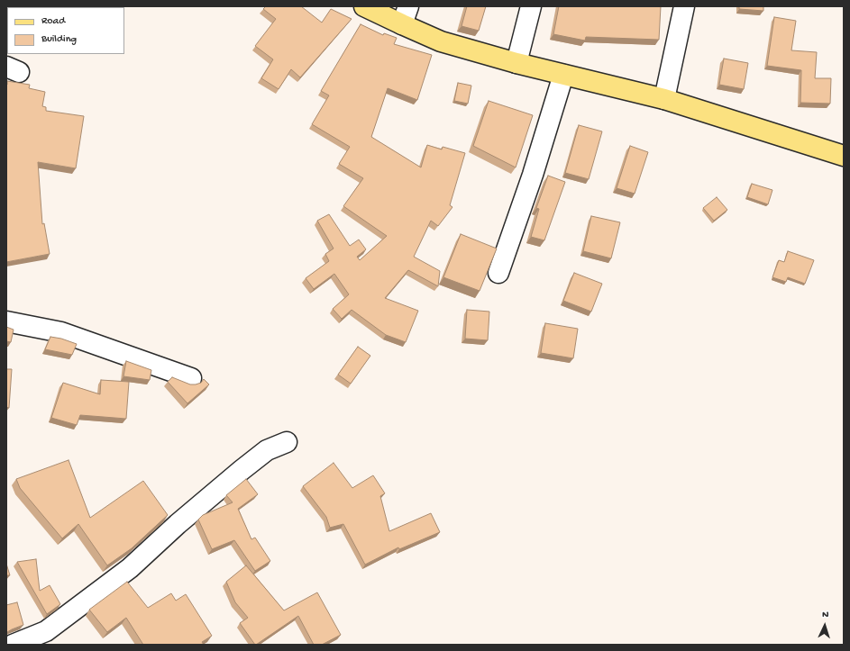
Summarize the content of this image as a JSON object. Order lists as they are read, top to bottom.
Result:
{
  "legend": ["Road", "Building"],
  "north": "top"
}
